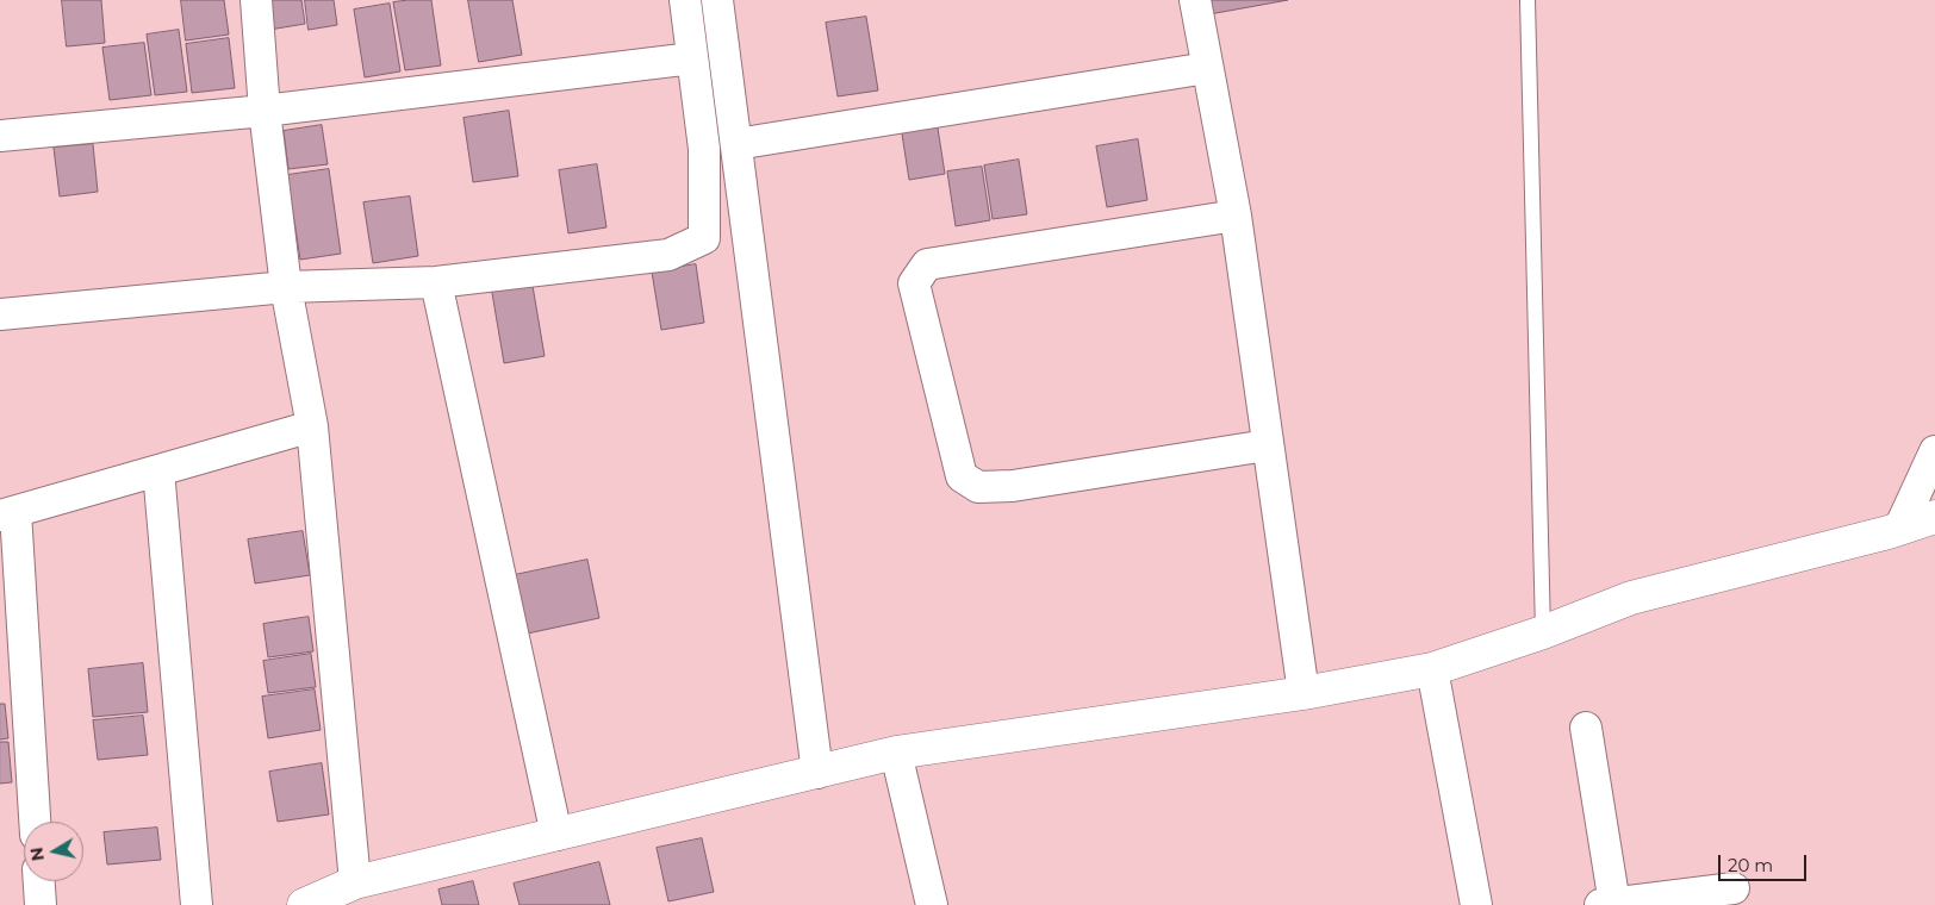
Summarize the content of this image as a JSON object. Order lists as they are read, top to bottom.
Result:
{
  "scale_bar": "20 m",
  "north": "left"
}
